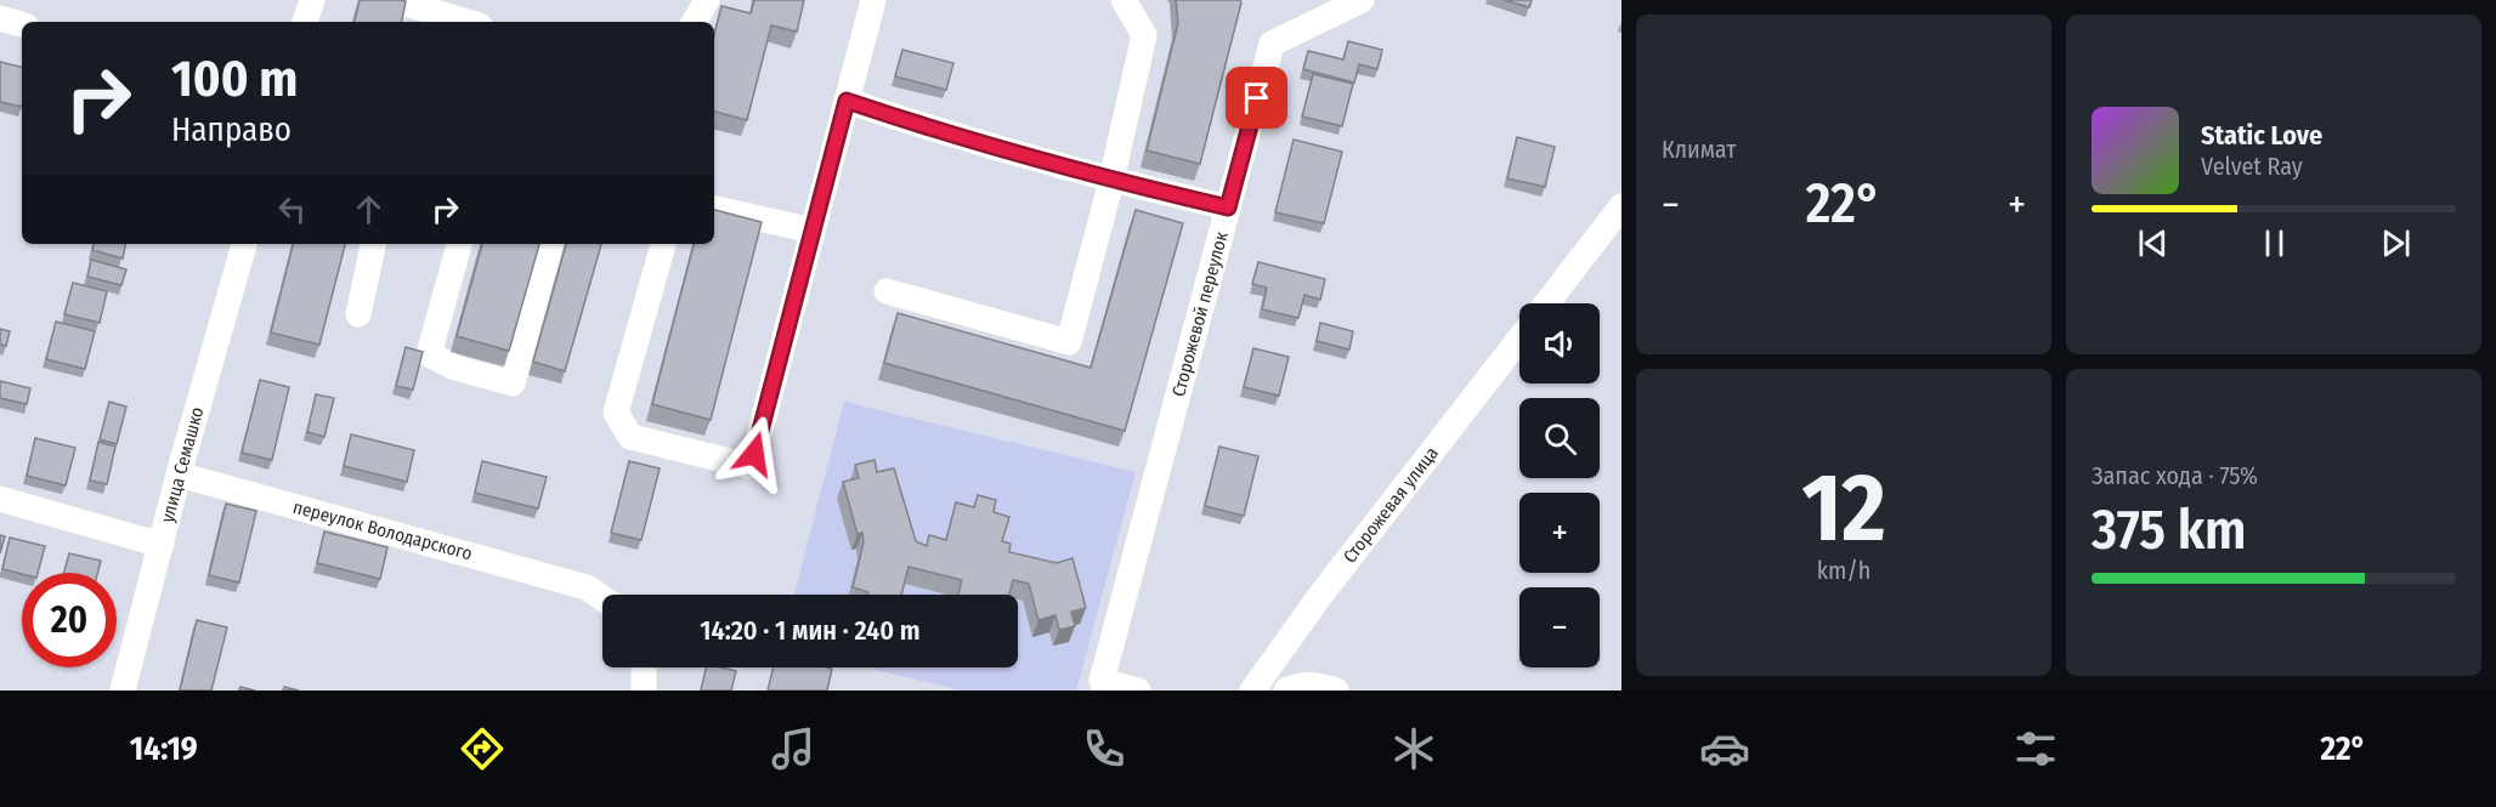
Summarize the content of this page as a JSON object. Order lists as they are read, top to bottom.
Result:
{
  "streets": {
    "street": [
      "Сторожевой переулок",
      "улица Семашко",
      "Сторожевая улица",
      "переулок Володарского"
    ]
  },
  "crossings": [
    ["улица Семашко", "переулок Володарского"]
  ],
  "page": {
    "tile": [
      "Климат",
      ["12", "km/h"],
      ["Запас хода · 75%", "375 km"]
    ],
    "turn": ["100 m", "Направо"],
    "song": ["Static Love", "Velvet Ray"],
    "heat": ["−", "22°", "+"],
    "map_buttons": ["+", "−"],
    "limit": "20",
    "trip": "14:20 · 1 мин · 240 m",
    "tabs": ["14:19", "22°"]
  }
}
